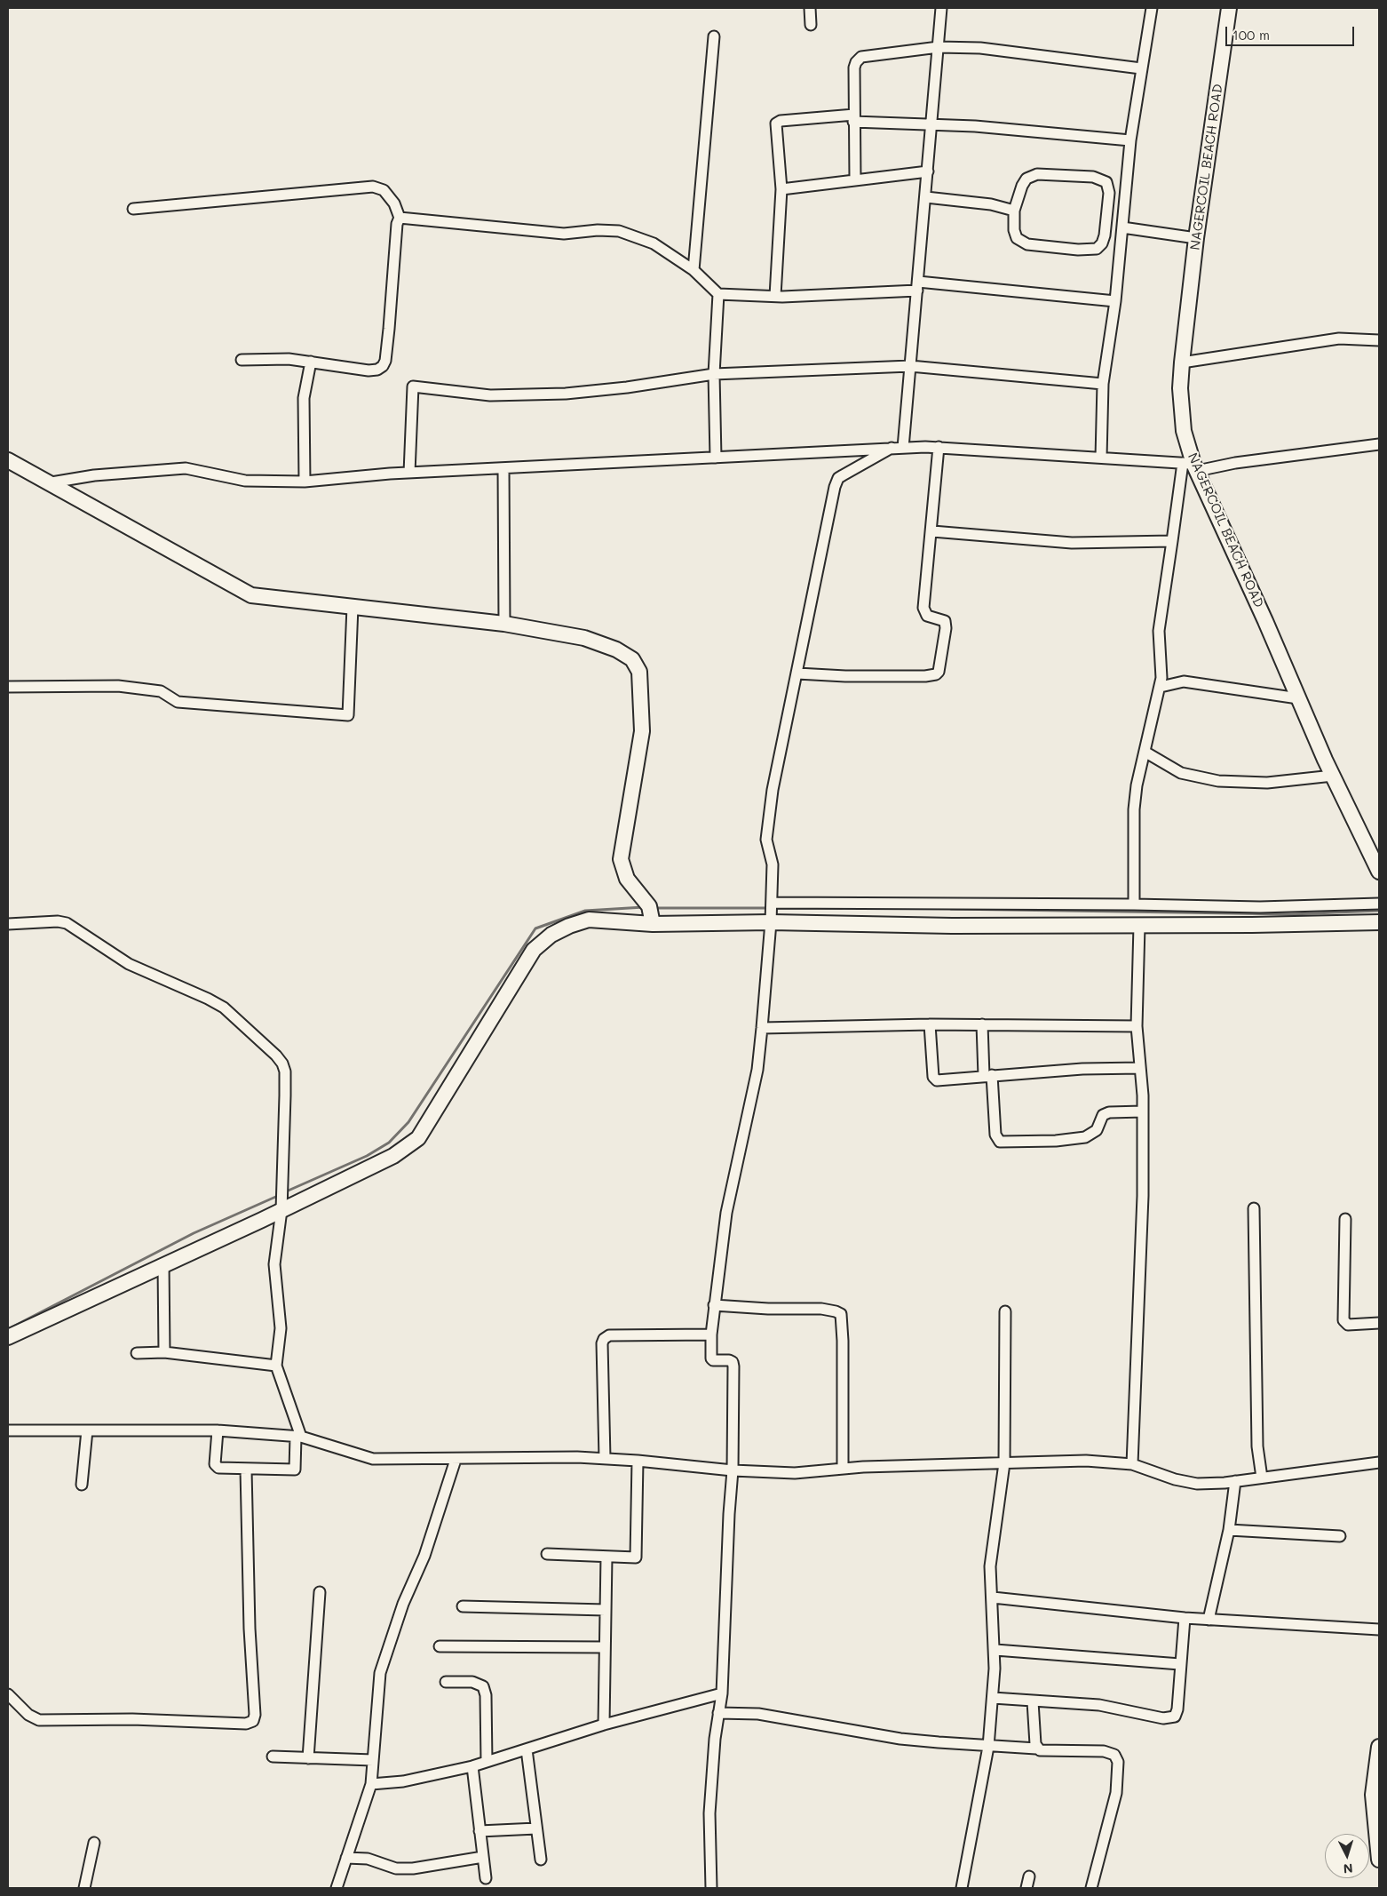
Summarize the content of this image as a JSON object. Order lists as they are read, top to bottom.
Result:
{
  "streets": {
    "street": ["NAGERCOIL BEACH ROAD"]
  },
  "scale_bar": "100 m",
  "north": "bottom"
}
